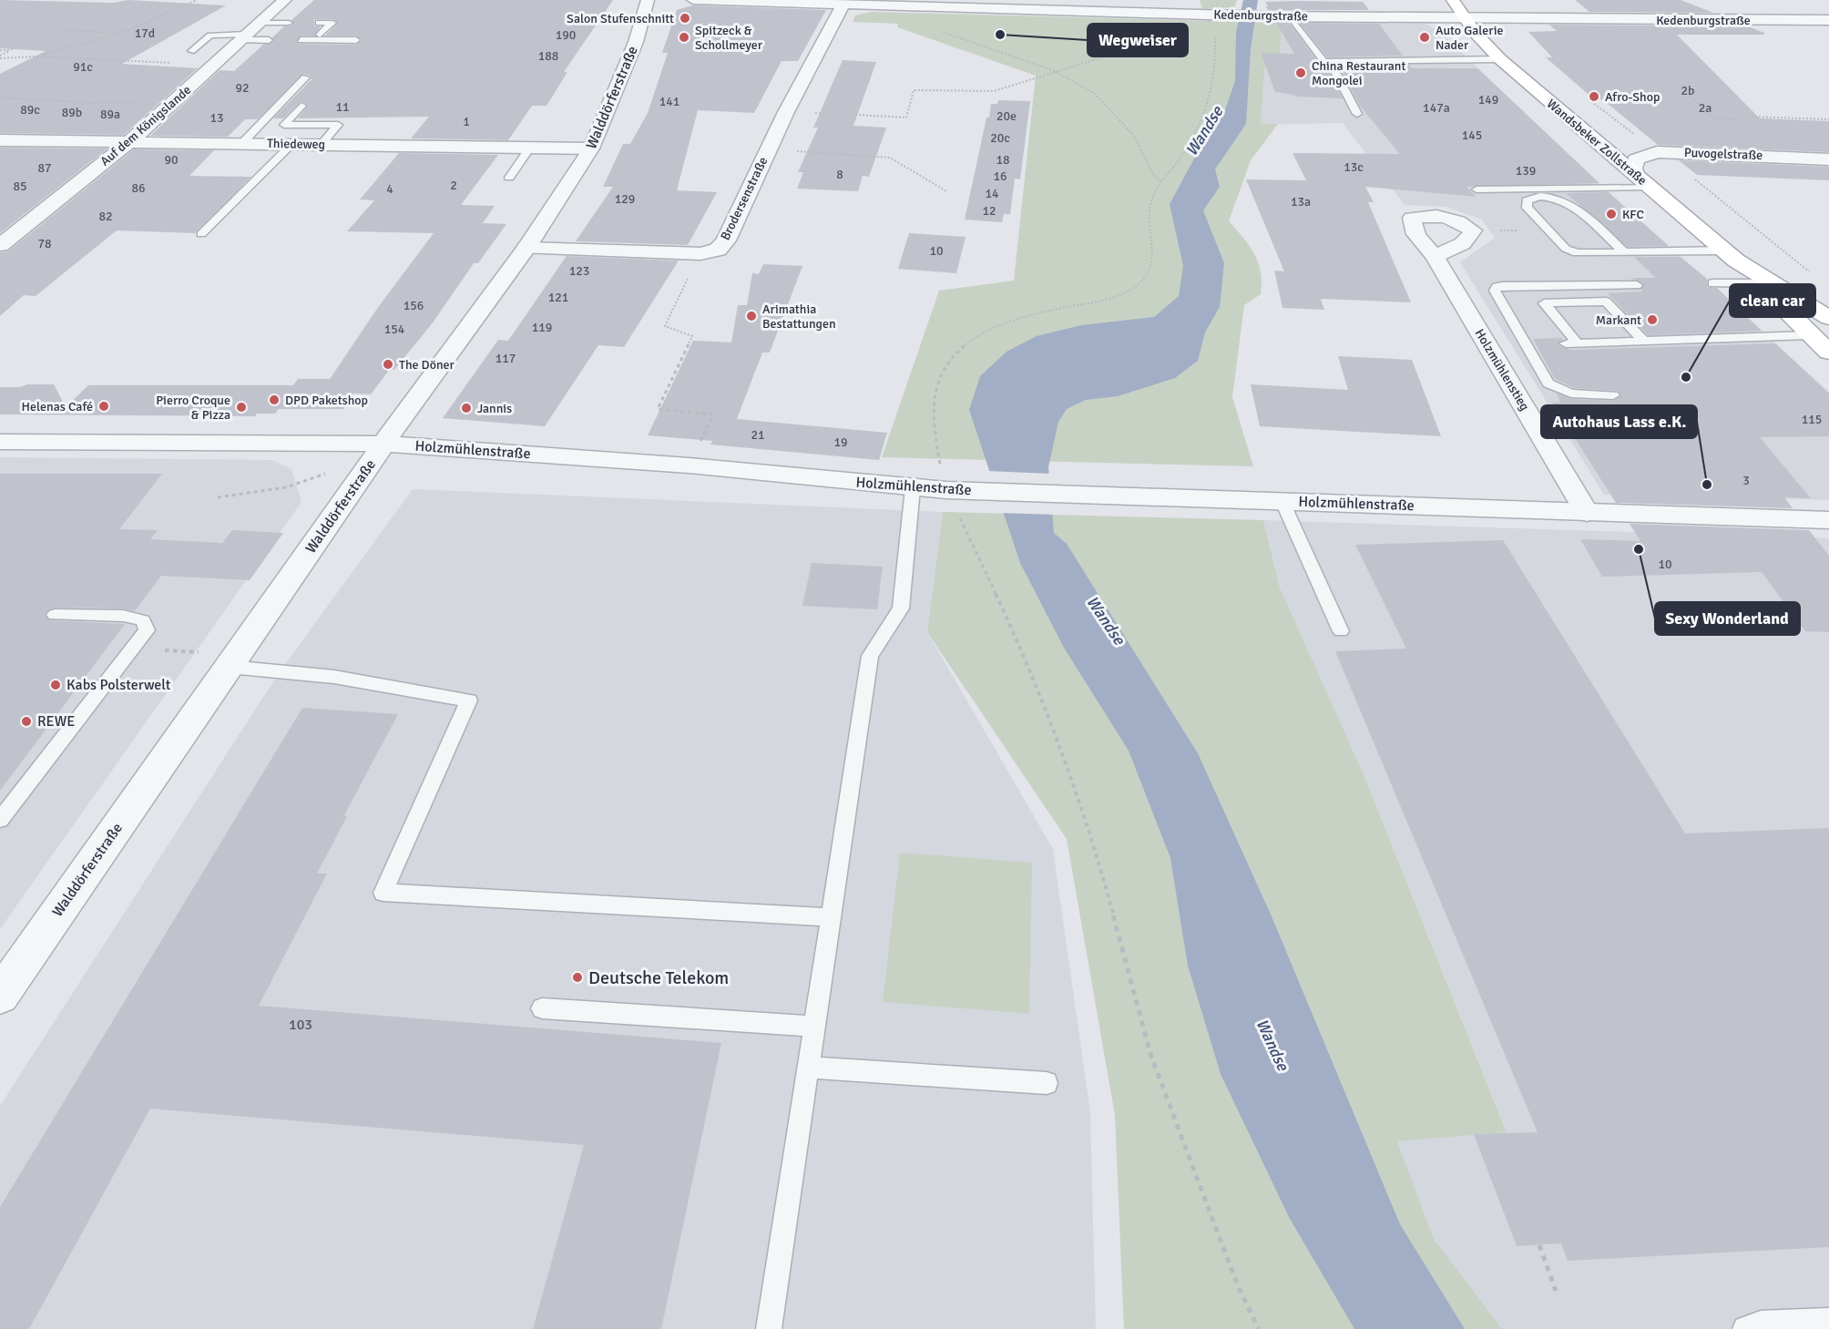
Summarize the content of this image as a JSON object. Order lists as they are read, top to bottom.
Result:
{
  "streets": {
    "main road": ["Wandsbeker Zollstraße"],
    "street": [
      "Kedenburgstraße",
      "Walddörferstraße",
      "Auf dem Königslande",
      "Thiedeweg",
      "Puvogelstraße",
      "Brodersenstraße",
      "Holzmühlenstieg",
      "Holzmühlenstraße"
    ]
  },
  "crossings": [
    ["Kedenburgstraße", "Wandsbeker Zollstraße"],
    ["Kedenburgstraße", "Brodersenstraße"],
    ["Walddörferstraße", "Thiedeweg"],
    ["Walddörferstraße", "Brodersenstraße"],
    ["Walddörferstraße", "Holzmühlenstraße"],
    ["Auf dem Königslande", "Thiedeweg"],
    ["Wandsbeker Zollstraße", "Puvogelstraße"],
    ["Holzmühlenstieg", "Holzmühlenstraße"]
  ],
  "water": ["Wandse"],
  "places": [
    "Salon Stufenschnitt",
    "Wegweiser",
    "Spitzeck & Schollmeyer",
    "Auto Galerie Nader",
    "China Restaurant Mongolei",
    "Afro-Shop",
    "KFC",
    "Arimathia Bestattungen",
    "Markant",
    "The Döner",
    "clean car",
    "DPD Paketshop",
    "Helenas Café",
    "Pierro Croque & Pizza",
    "Jannis",
    "Autohaus Lass e.K.",
    "Sexy Wonderland",
    "Kabs Polsterwelt",
    "REWE",
    "Deutsche Telekom"
  ],
  "house_numbers": [
    "17d",
    "190",
    "188",
    "91c",
    "92",
    "2b",
    "149",
    "141",
    "11",
    "147a",
    "2a",
    "89c",
    "89b",
    "89a",
    "20e",
    "13",
    "1",
    "145",
    "20c",
    "90",
    "18",
    "13c",
    "87",
    "139",
    "8",
    "16",
    "2",
    "85",
    "86",
    "4",
    "14",
    "129",
    "13a",
    "12",
    "82",
    "78",
    "10",
    "123",
    "121",
    "156",
    "119",
    "154",
    "117",
    "115",
    "21",
    "19",
    "3",
    "10",
    "103"
  ]
}
